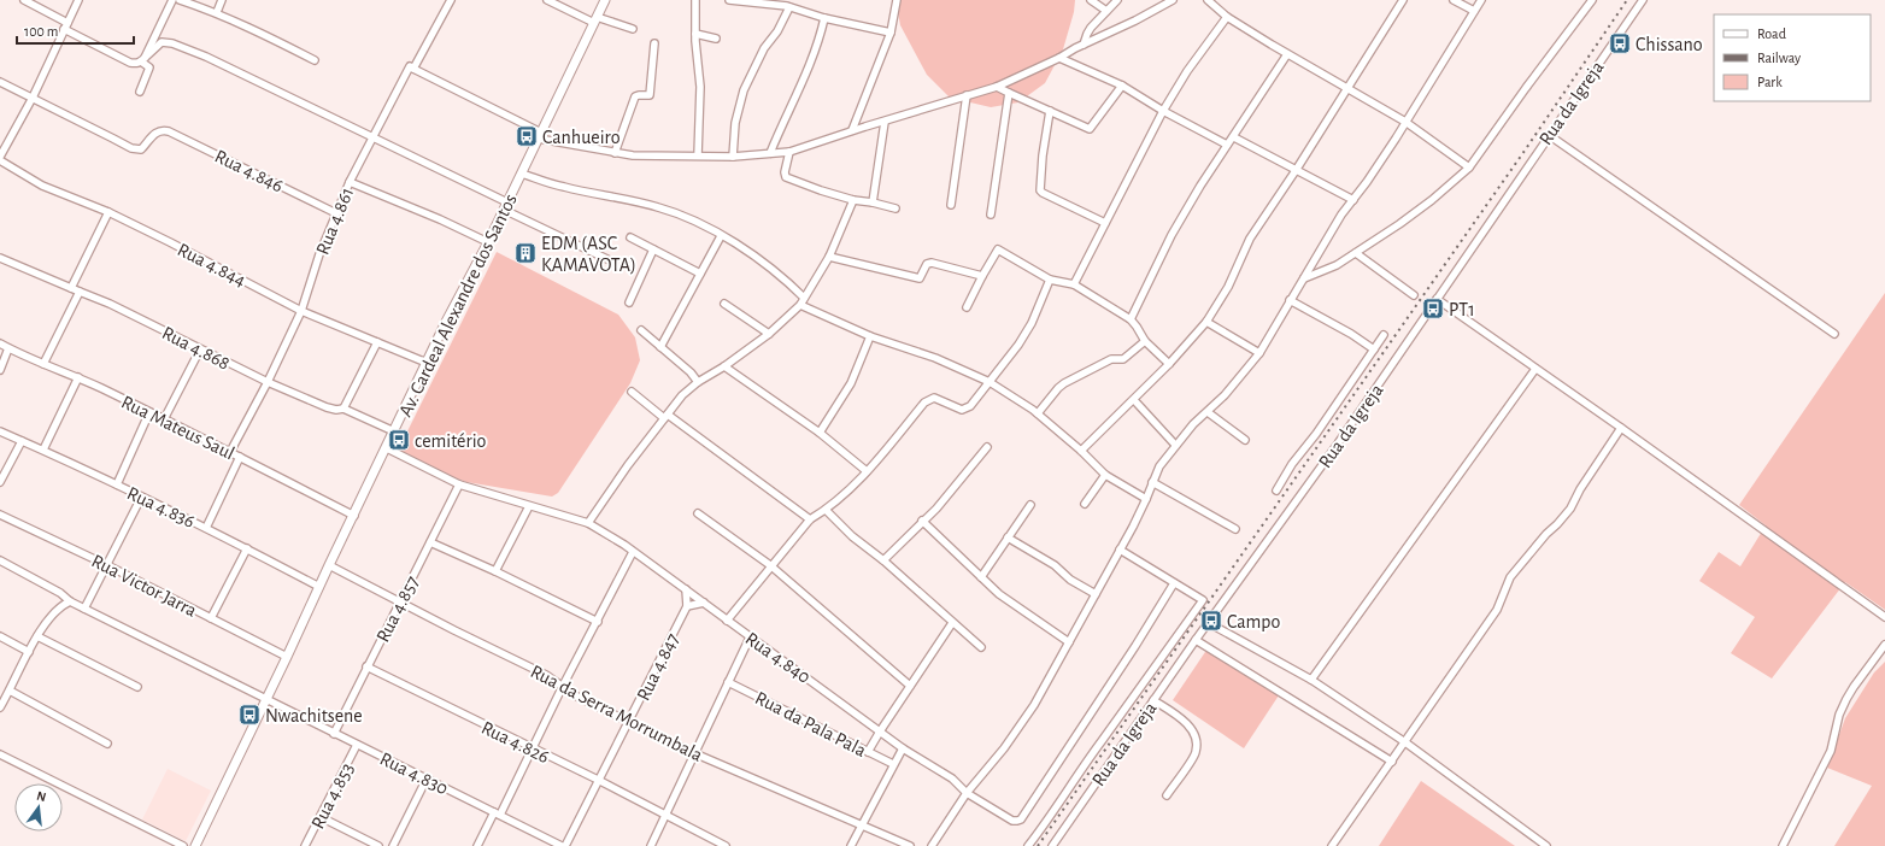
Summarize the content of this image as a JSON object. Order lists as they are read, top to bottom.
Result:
{
  "streets": {
    "street": [
      "Rua da Igreja",
      "Rua 4.846",
      "Rua 4.861",
      "Rua 4.844",
      "Av. Cardeal Alexandre dos Santos",
      "Rua 4.868",
      "Rua Mateus Saul",
      "Rua 4.836",
      "Rua Victor Jarra",
      "Rua 4.857",
      "Rua 4.840",
      "Rua 4.847",
      "Rua da Serra Morrumbala",
      "Rua da Pala Pala",
      "Rua 4.826",
      "Rua 4.830",
      "Rua 4.853"
    ]
  },
  "crossings": [
    ["Rua da Igreja", "Rua 4.840"],
    ["Rua 4.846", "Rua 4.861"],
    ["Rua 4.861", "Rua 4.844"],
    ["Rua 4.861", "Rua 4.868"],
    ["Rua 4.861", "Rua Mateus Saul"],
    ["Rua 4.844", "Av. Cardeal Alexandre dos Santos"],
    ["Av. Cardeal Alexandre dos Santos", "Rua 4.868"],
    ["Av. Cardeal Alexandre dos Santos", "Rua Mateus Saul"],
    ["Av. Cardeal Alexandre dos Santos", "Rua 4.836"],
    ["Av. Cardeal Alexandre dos Santos", "Rua Victor Jarra"],
    ["Av. Cardeal Alexandre dos Santos", "Rua 4.840"],
    ["Av. Cardeal Alexandre dos Santos", "Rua da Serra Morrumbala"],
    ["Av. Cardeal Alexandre dos Santos", "Rua 4.830"],
    ["Rua 4.857", "Rua 4.840"],
    ["Rua 4.857", "Rua da Serra Morrumbala"],
    ["Rua 4.857", "Rua 4.826"],
    ["Rua 4.857", "Rua 4.830"],
    ["Rua 4.847", "Rua da Serra Morrumbala"],
    ["Rua 4.847", "Rua 4.826"],
    ["Rua 4.847", "Rua 4.830"],
    ["Rua 4.830", "Rua 4.853"]
  ],
  "places": {
    "bus stop": [
      "Chissano",
      "Canhueiro",
      "PT1",
      "cemitério",
      "Campo",
      "Nwachitsene"
    ],
    "building": ["EDM (ASC KAMAVOTA)"]
  },
  "legend": ["Road", "Railway", "Park"],
  "scale_bar": "100 m",
  "north": "top"
}
